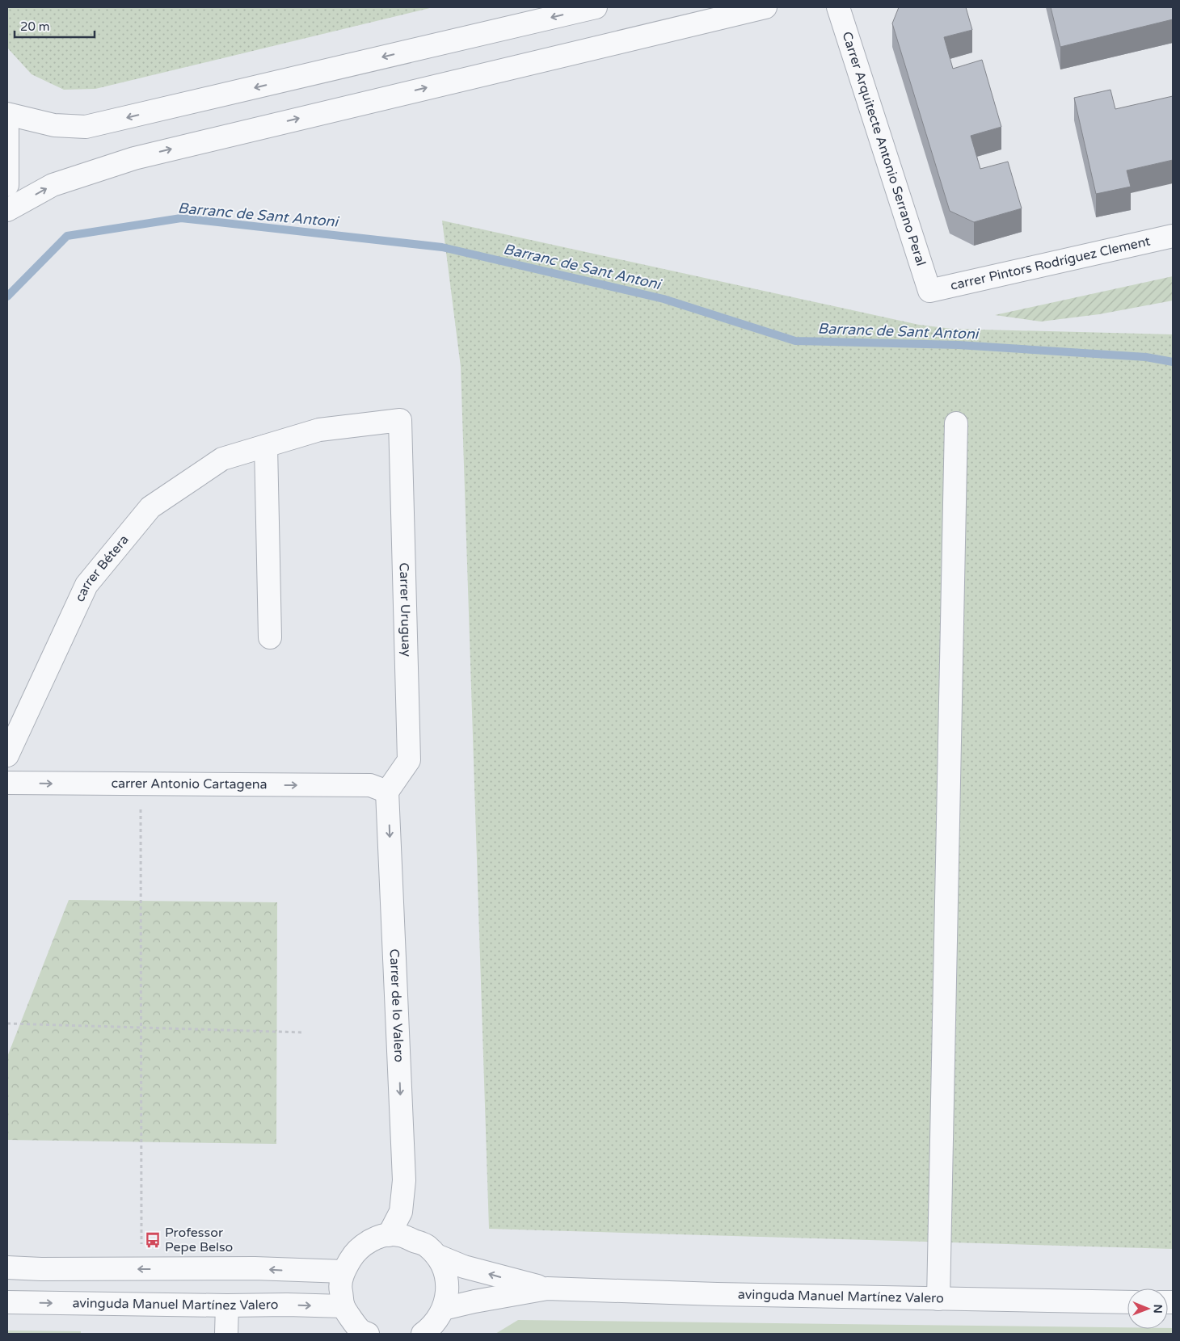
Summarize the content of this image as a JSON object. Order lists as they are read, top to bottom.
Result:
{
  "streets": {
    "street": [
      "Carrer Arquitecte Antonio Serrano Peral",
      "carrer Pintors Rodríguez Clement",
      "carrer Bétera",
      "Carrer Uruguay",
      "carrer Antonio Cartagena",
      "Carrer de lo Valero",
      "avinguda Manuel Martínez Valero"
    ]
  },
  "crossings": [
    ["Carrer Arquitecte Antonio Serrano Peral", "carrer Pintors Rodríguez Clement"],
    ["carrer Bétera", "Carrer Uruguay"],
    ["Carrer Uruguay", "carrer Antonio Cartagena"],
    ["Carrer Uruguay", "Carrer de lo Valero"],
    ["carrer Antonio Cartagena", "Carrer de lo Valero"]
  ],
  "one_way": ["carrer Antonio Cartagena", "Carrer de lo Valero"],
  "water": ["Barranc de Sant Antoni"],
  "places": {
    "bus stop": ["Professor Pepe Belso"]
  },
  "scale_bar": "20 m",
  "north": "right"
}
